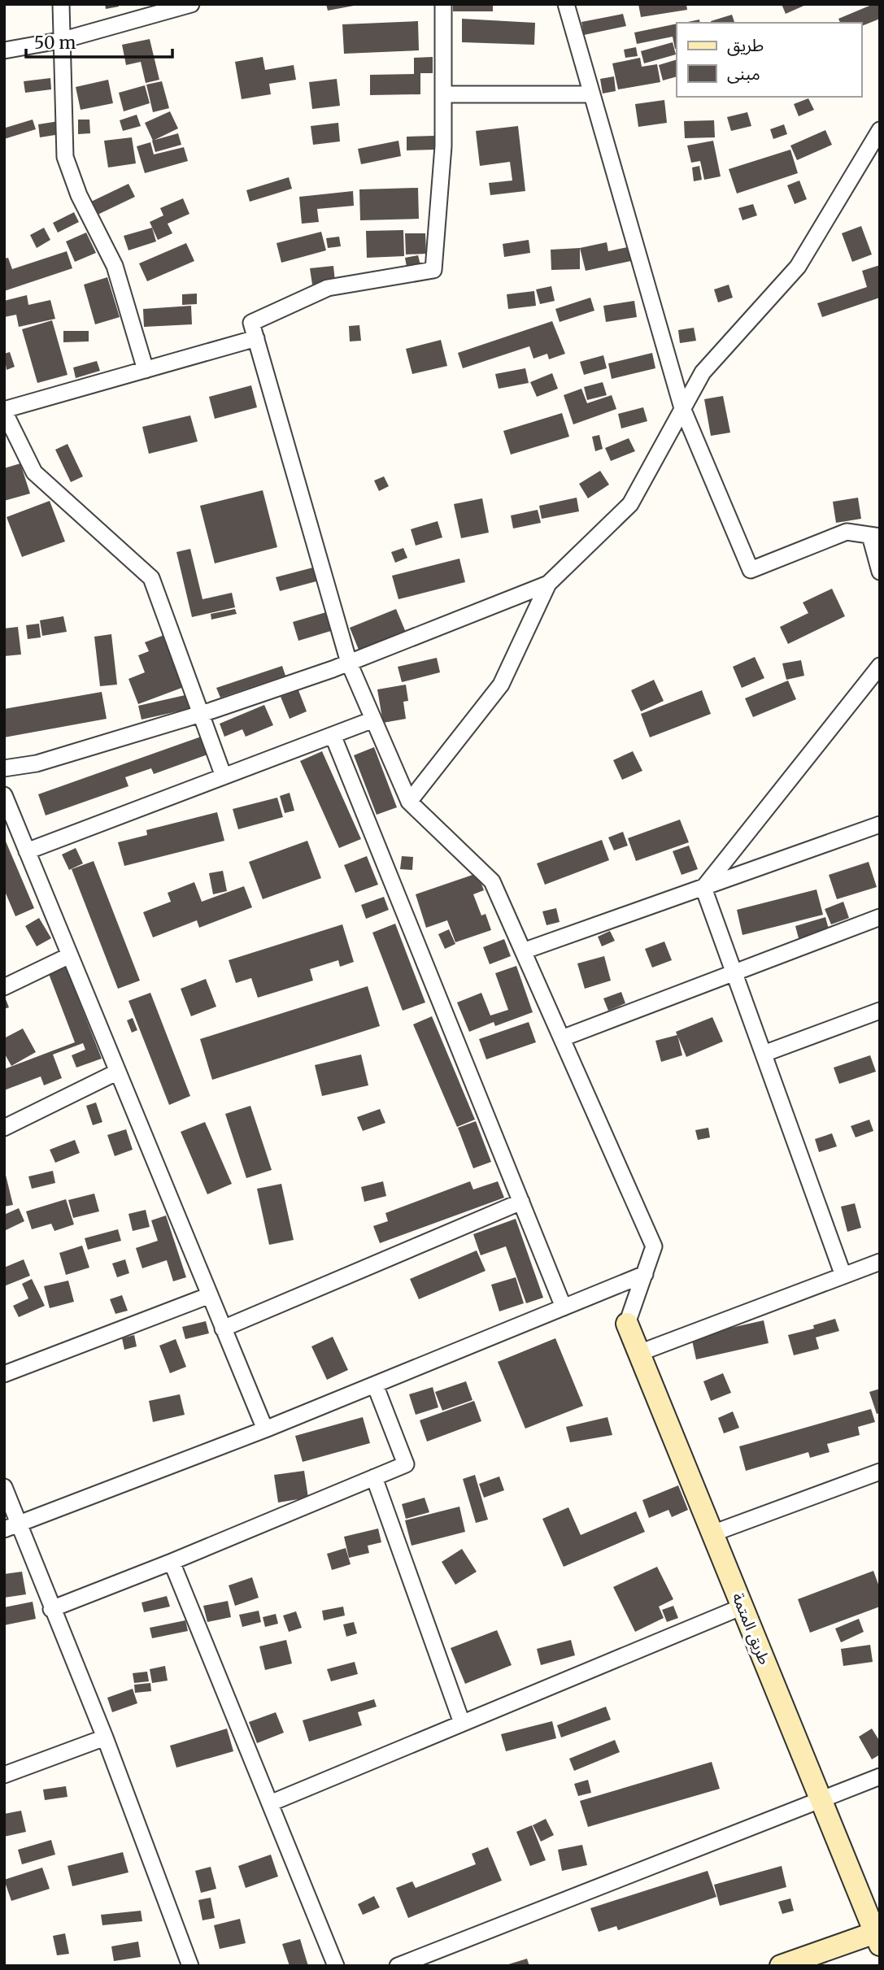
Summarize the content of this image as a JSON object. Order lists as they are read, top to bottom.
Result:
{
  "streets": {
    "street": ["طريق المتمة"]
  },
  "legend": ["طريق", "مبنى"],
  "scale_bar": "50 m"
}
